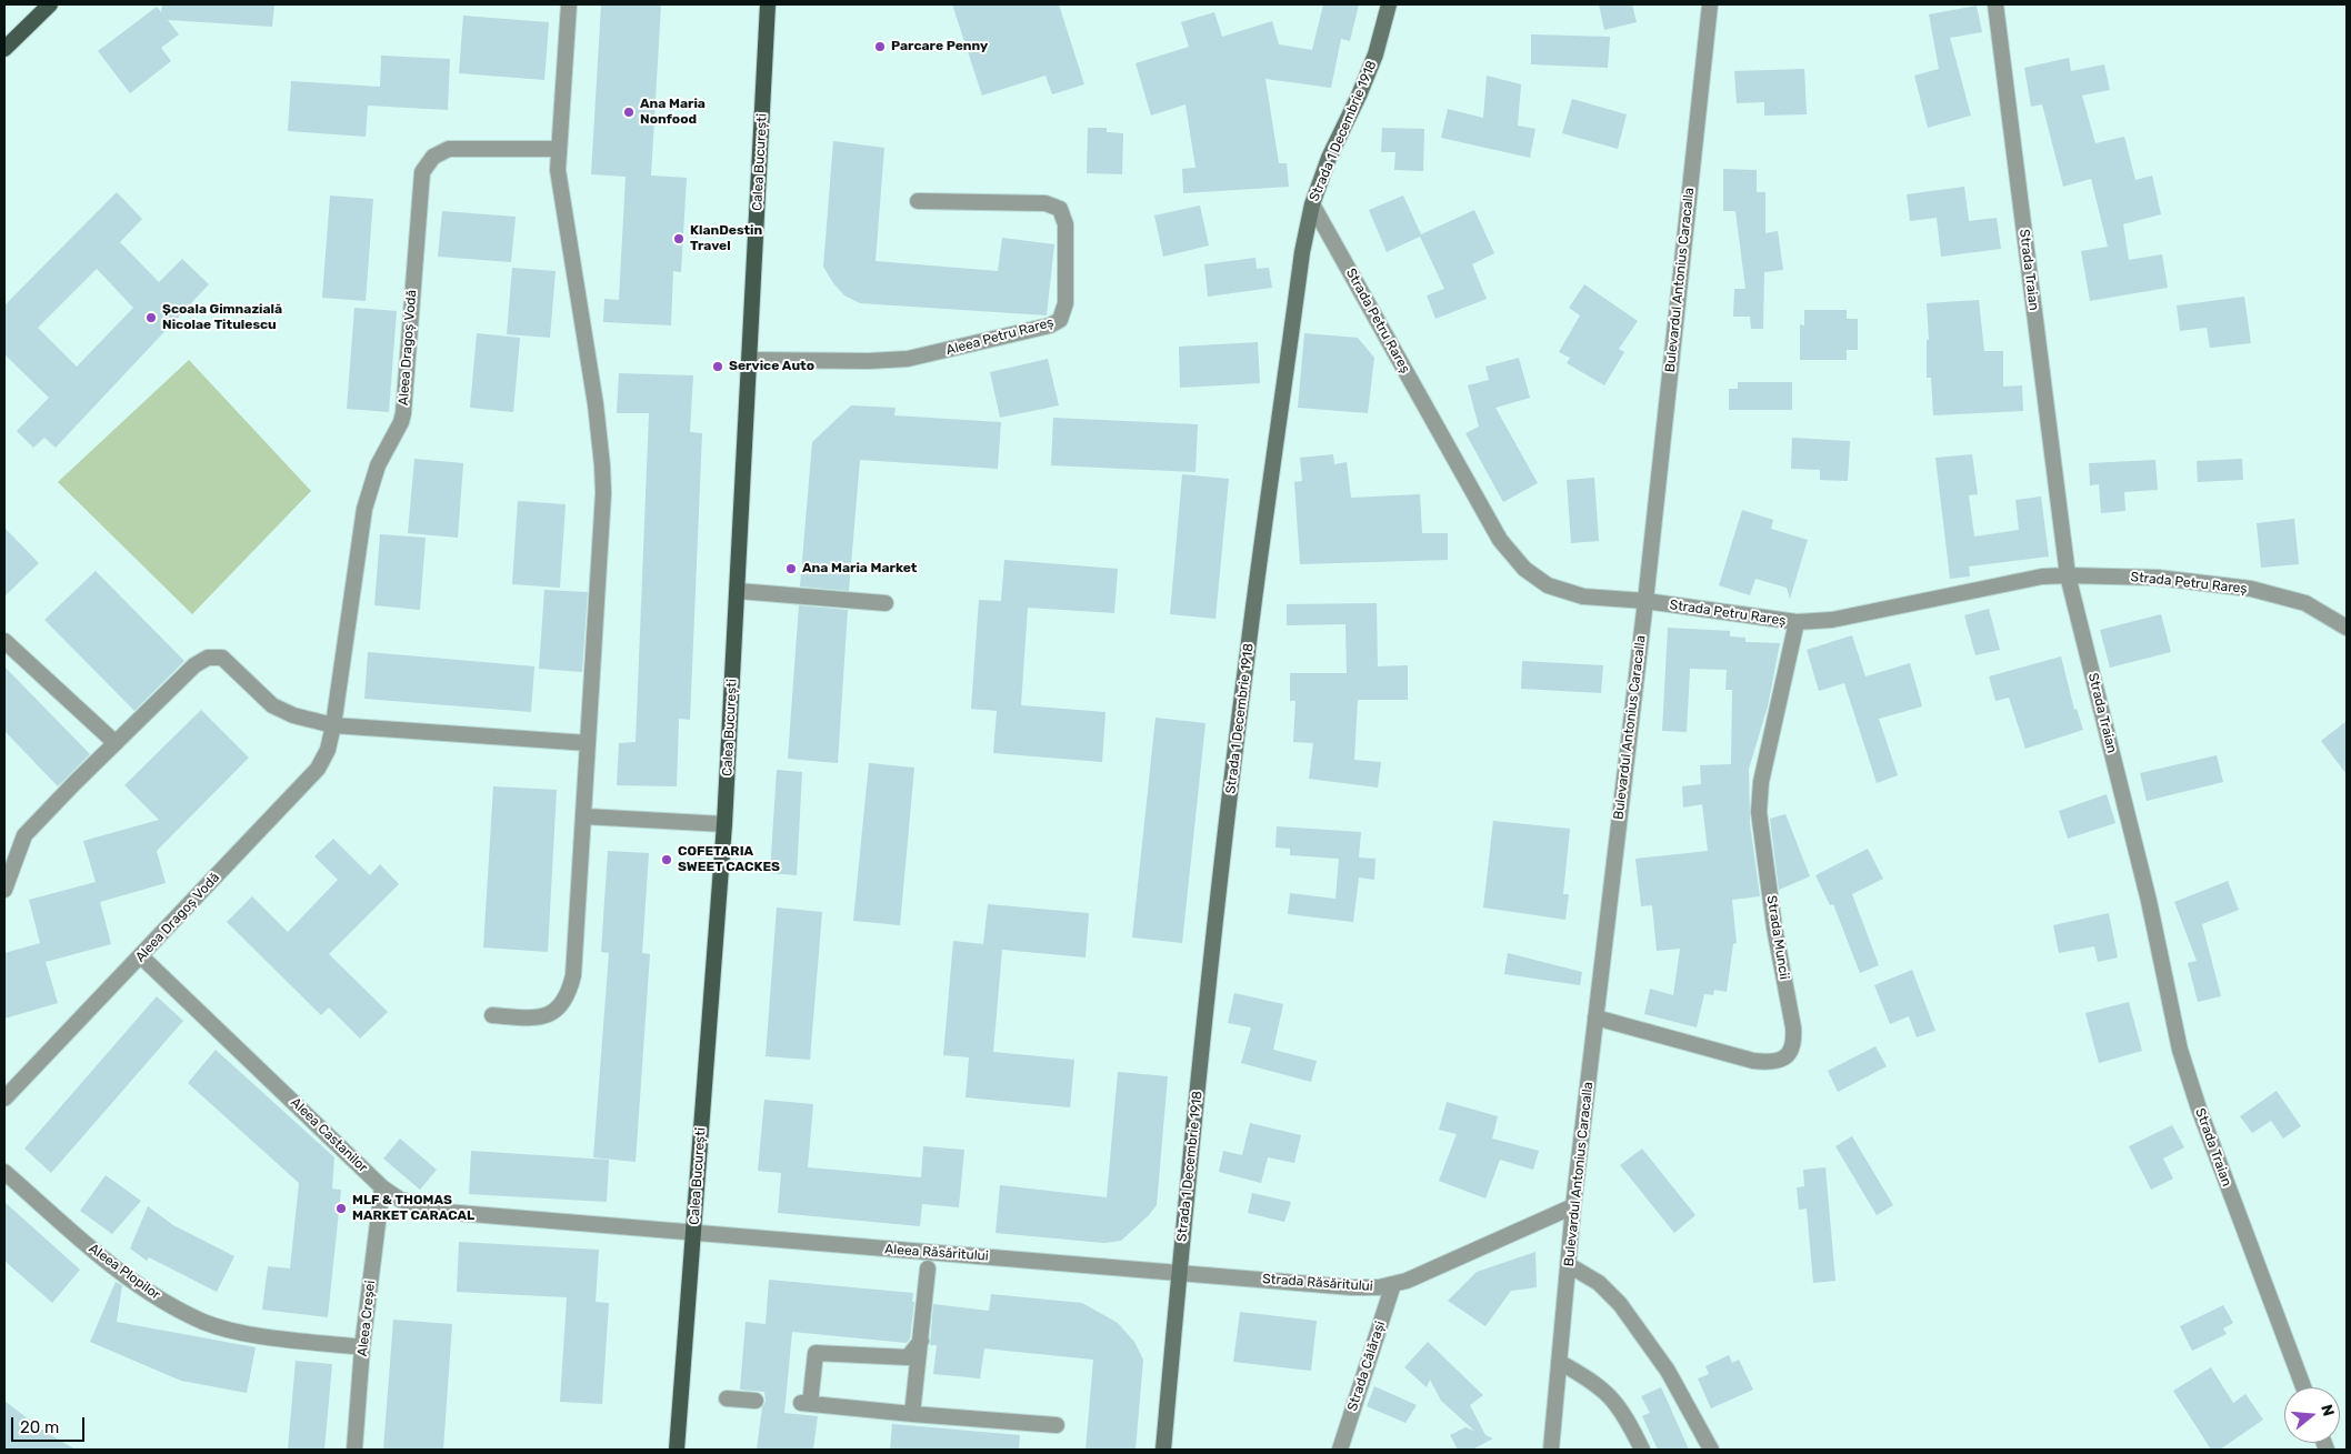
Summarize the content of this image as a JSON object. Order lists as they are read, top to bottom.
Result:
{
  "streets": {
    "main road": ["Strada 1 Decembrie 1918", "Calea București"],
    "street": [
      "Strada Traian",
      "Bulevardul Antonius Caracalla",
      "Strada Petru Rareș",
      "Aleea Petru Rareș",
      "Aleea Dragoș Vodă",
      "Strada Muncii",
      "Aleea Castanilor",
      "Aleea Răsăritului",
      "Aleea Plopilor",
      "Strada Răsăritului",
      "Aleea Creșei",
      "Strada Călărași"
    ]
  },
  "crossings": [
    ["Strada 1 Decembrie 1918", "Strada Petru Rareș"],
    ["Strada 1 Decembrie 1918", "Aleea Răsăritului"],
    ["Strada 1 Decembrie 1918", "Strada Răsăritului"],
    ["Calea București", "Aleea Petru Rareș"],
    ["Calea București", "Aleea Castanilor"],
    ["Calea București", "Aleea Răsăritului"],
    ["Strada Traian", "Strada Petru Rareș"],
    ["Bulevardul Antonius Caracalla", "Strada Petru Rareș"],
    ["Bulevardul Antonius Caracalla", "Strada Muncii"],
    ["Bulevardul Antonius Caracalla", "Strada Răsăritului"],
    ["Strada Petru Rareș", "Strada Muncii"],
    ["Aleea Dragoș Vodă", "Aleea Castanilor"],
    ["Aleea Castanilor", "Aleea Răsăritului"],
    ["Aleea Castanilor", "Aleea Creșei"],
    ["Aleea Răsăritului", "Strada Răsăritului"],
    ["Aleea Plopilor", "Aleea Creșei"],
    ["Strada Răsăritului", "Strada Călărași"]
  ],
  "places": [
    "Parcare Penny",
    "Ana Maria Nonfood",
    "KlanDestin Travel",
    "Școala Gimnazială Nicolae Titulescu",
    "Service Auto",
    "Ana Maria Market",
    "COFETARIA SWEET CACKES",
    "MLF & THOMAS MARKET CARACAL"
  ],
  "scale_bar": "20 m",
  "north": "right"
}
